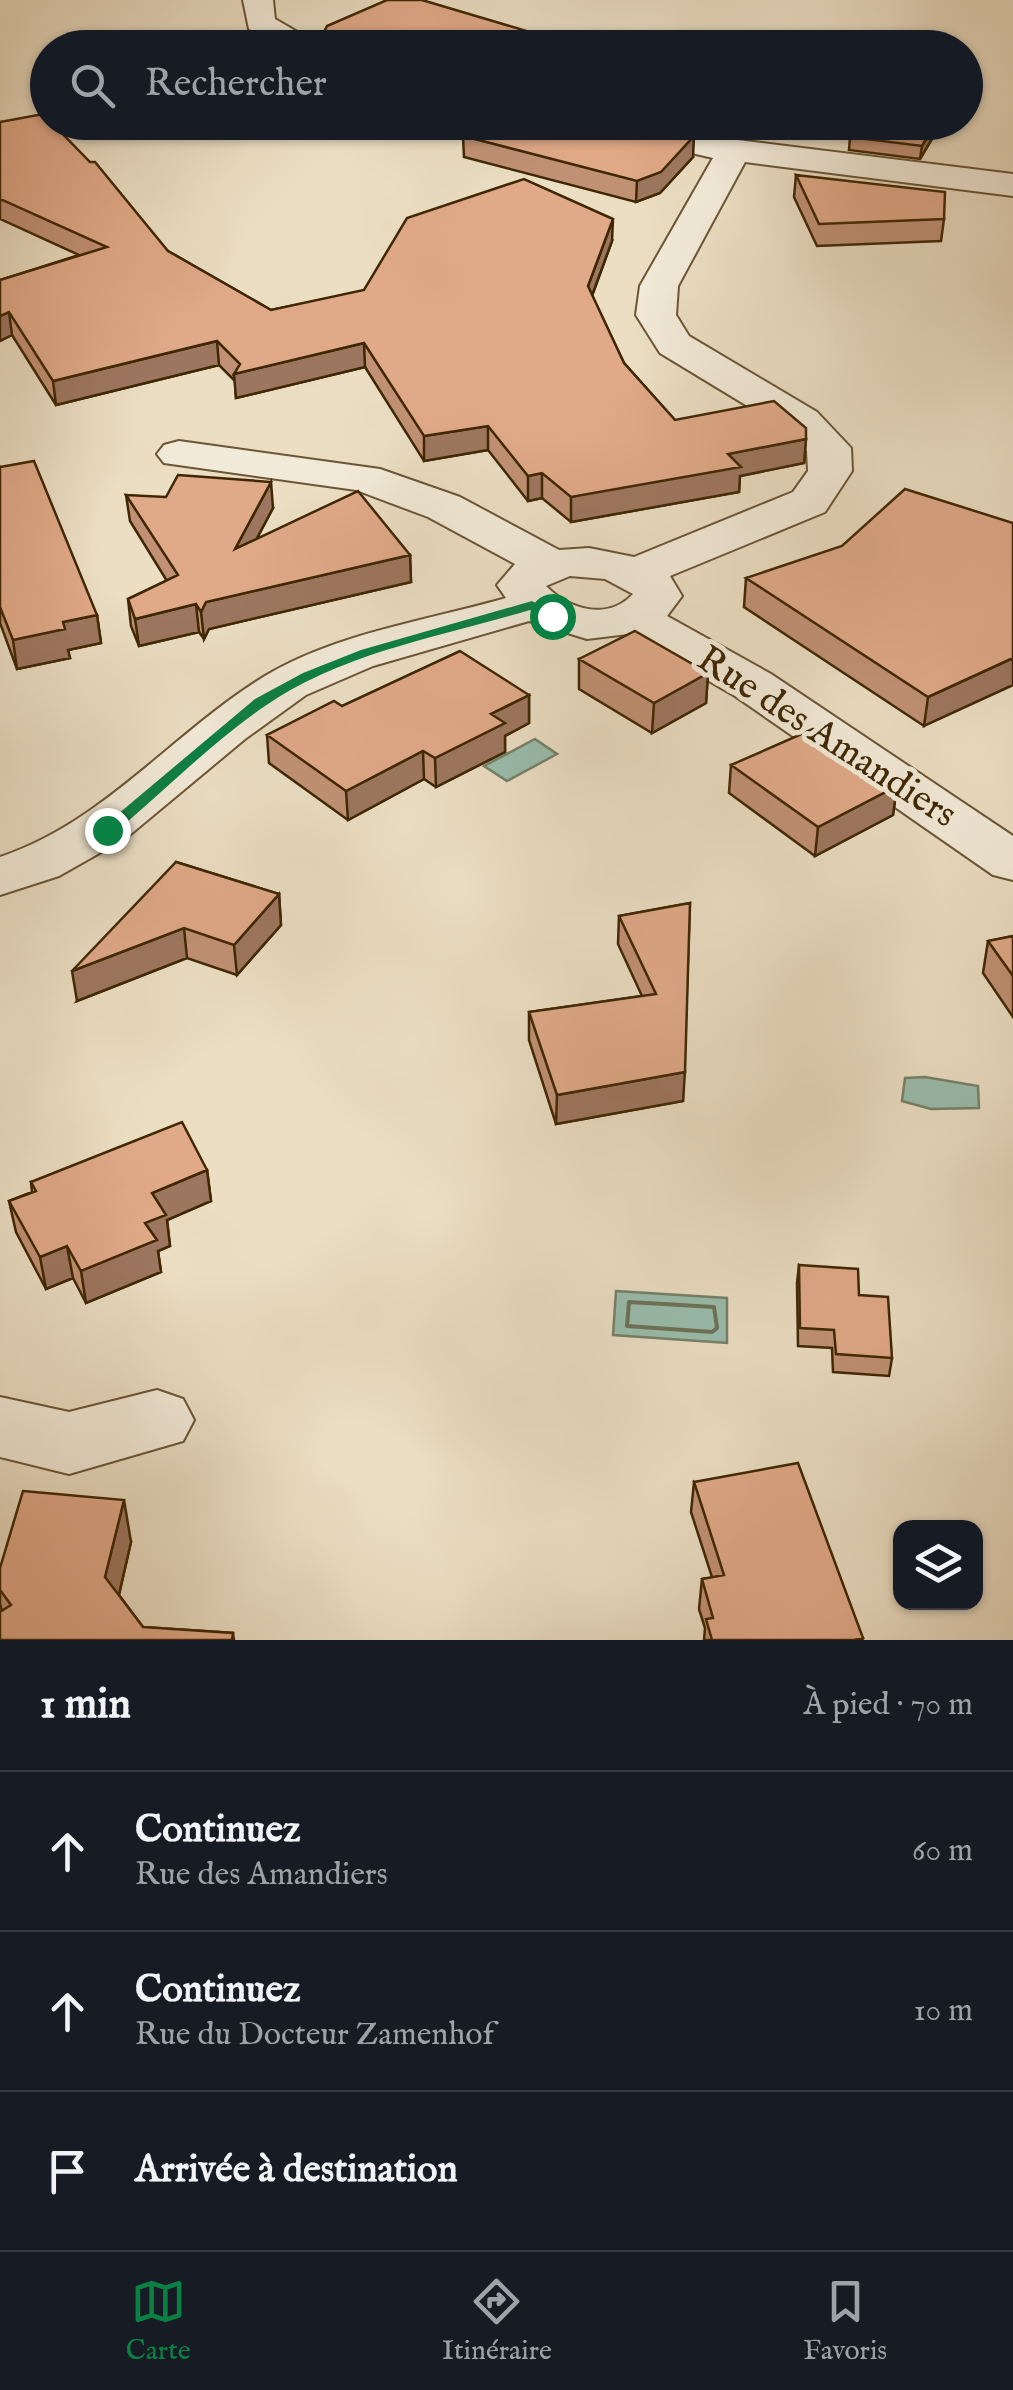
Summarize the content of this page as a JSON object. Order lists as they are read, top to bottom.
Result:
{
  "streets": {
    "street": ["Rue des Amandiers"]
  },
  "page": {
    "search": "Rechercher",
    "heading": ["1 min", "À pied · 70 m"],
    "list": [
      ["Continuez", "Rue des Amandiers", "60 m"],
      ["Continuez", "Rue du Docteur Zamenhof", "10 m"],
      "Arrivée à destination"
    ],
    "nav": ["Carte", "Itinéraire", "Favoris"]
  }
}
